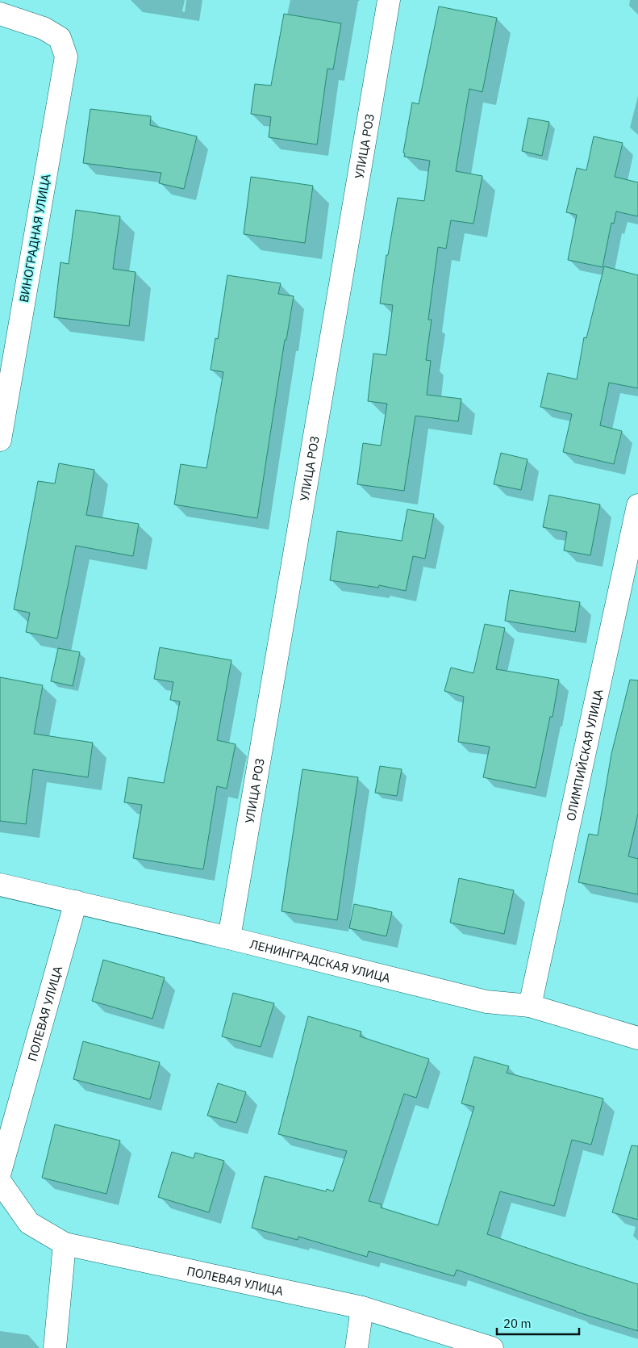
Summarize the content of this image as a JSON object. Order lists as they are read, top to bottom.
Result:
{
  "streets": {
    "street": [
      "УЛИЦА РОЗ",
      "ВИНОГРАДНАЯ УЛИЦА",
      "ОЛИМПИЙСКАЯ УЛИЦА",
      "ЛЕНИНГРАДСКАЯ УЛИЦА",
      "ПОЛЕВАЯ УЛИЦА"
    ]
  },
  "crossings": [
    ["УЛИЦА РОЗ", "ЛЕНИНГРАДСКАЯ УЛИЦА"],
    ["ОЛИМПИЙСКАЯ УЛИЦА", "ЛЕНИНГРАДСКАЯ УЛИЦА"],
    ["ЛЕНИНГРАДСКАЯ УЛИЦА", "ПОЛЕВАЯ УЛИЦА"]
  ],
  "scale_bar": "20 m"
}
